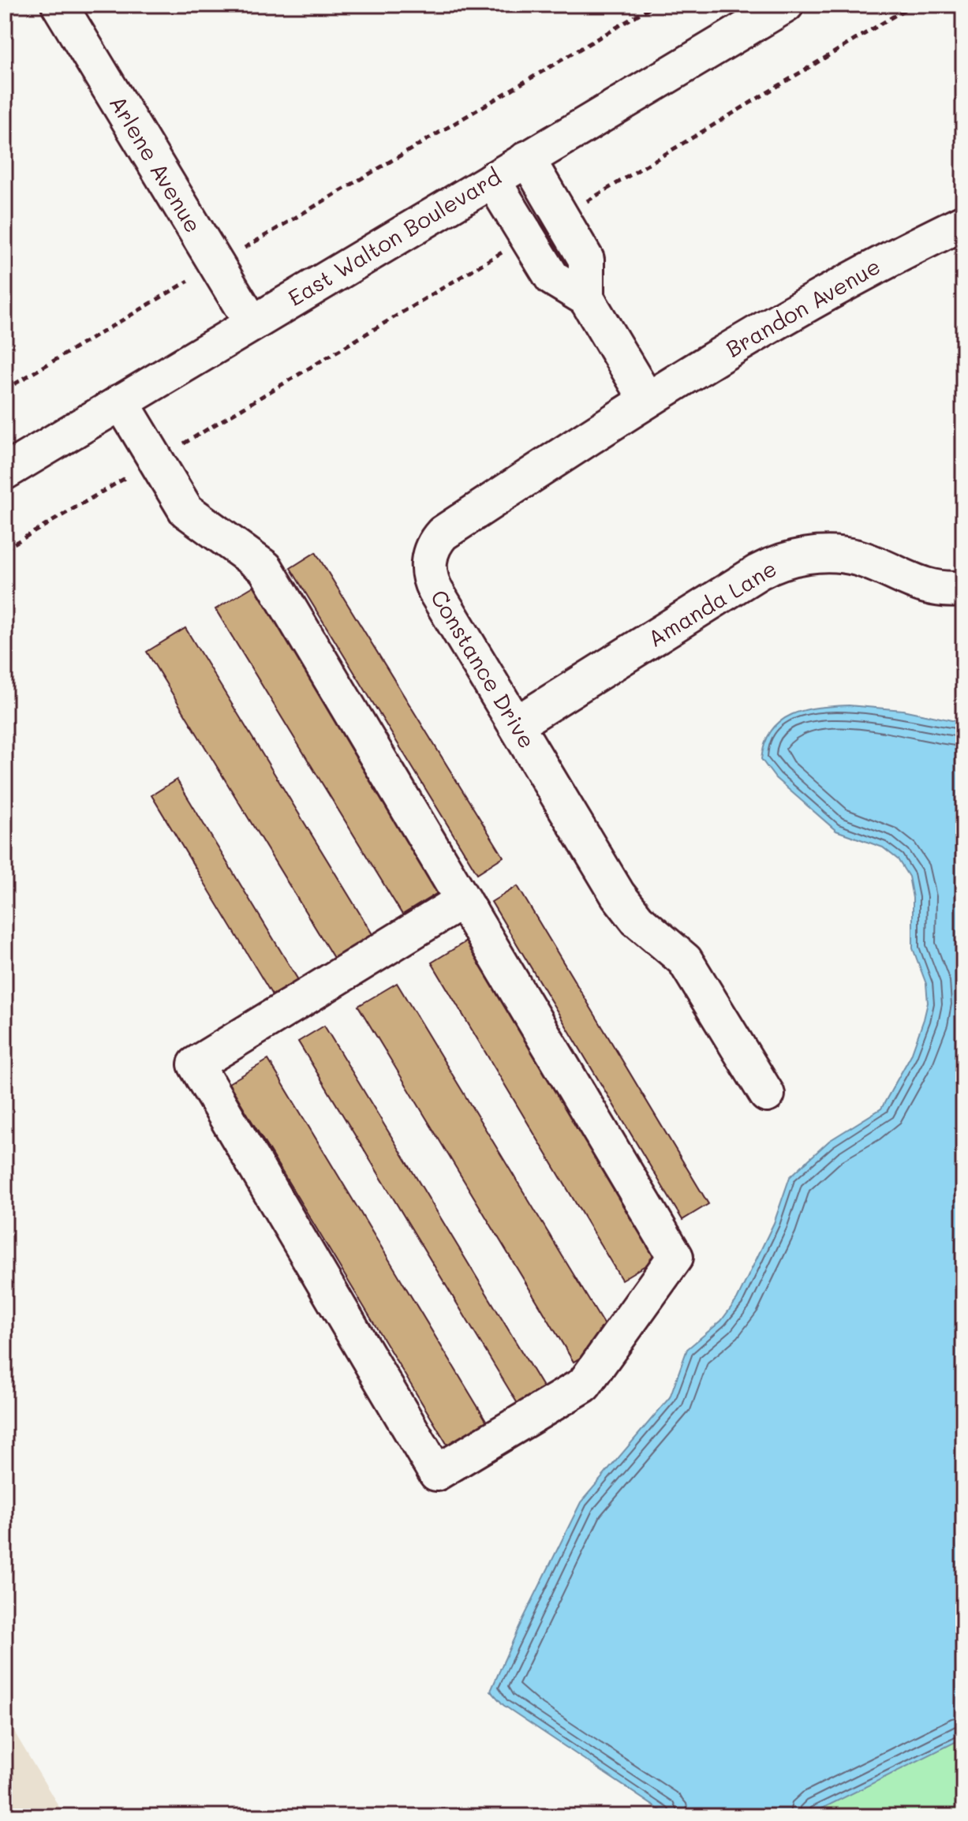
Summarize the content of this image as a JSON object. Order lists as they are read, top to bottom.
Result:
{
  "streets": {
    "street": [
      "Arlene Avenue",
      "East Walton Boulevard",
      "Brandon Avenue",
      "Amanda Lane",
      "Constance Drive"
    ]
  },
  "crossings": [
    ["Arlene Avenue", "East Walton Boulevard"],
    ["Brandon Avenue", "Constance Drive"],
    ["Amanda Lane", "Constance Drive"]
  ]
}
